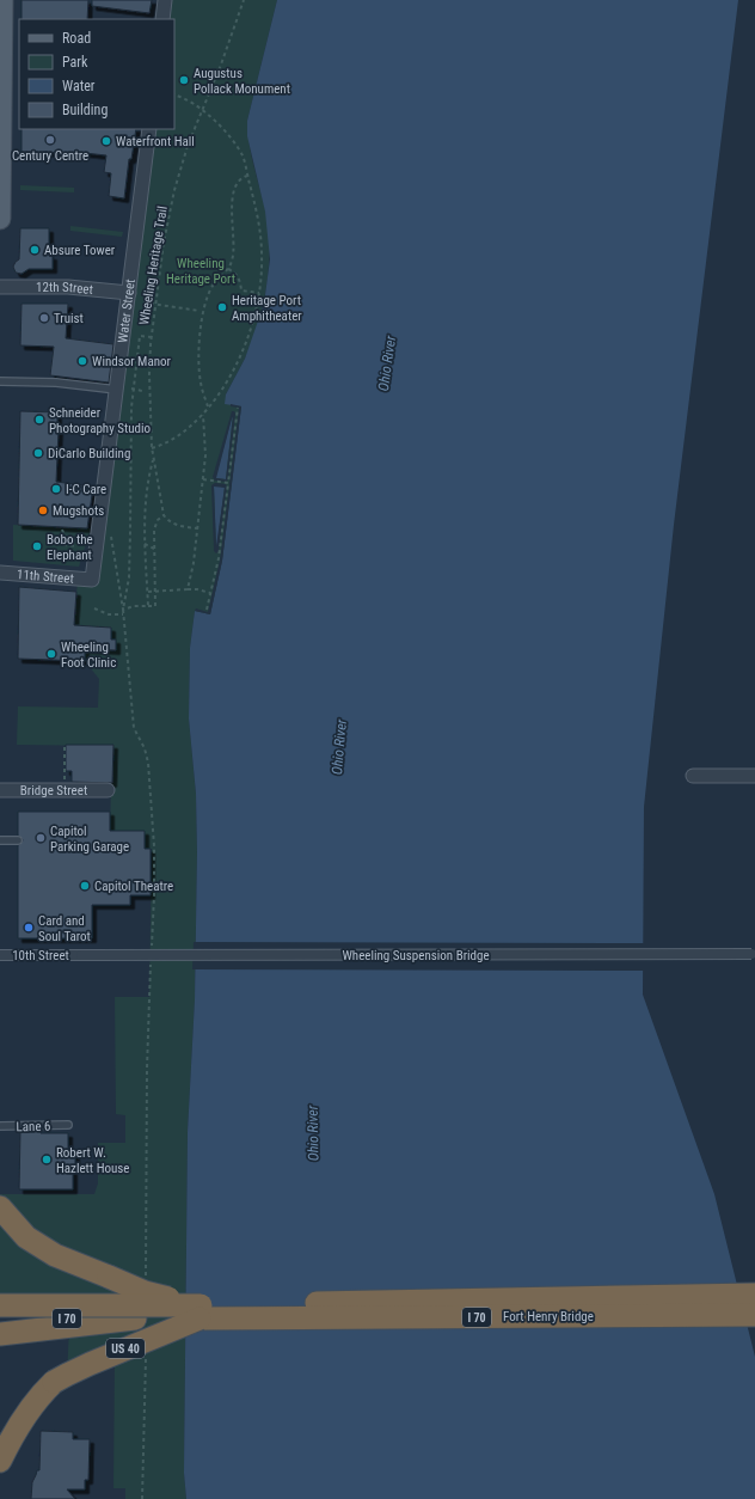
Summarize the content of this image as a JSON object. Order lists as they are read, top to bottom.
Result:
{
  "streets": {
    "highway": ["Fort Henry Bridge", "I 70", "US 40"],
    "street": [
      "12th Street",
      "Water Street",
      "11th Street",
      "Bridge Street",
      "10th Street",
      "Wheeling Suspension Bridge"
    ],
    "lane": ["Lane 6"],
    "path": ["Wheeling Heritage Trail"]
  },
  "crossings": [
    ["12th Street", "Water Street"],
    ["Water Street", "11th Street"],
    ["10th Street", "Wheeling Suspension Bridge"],
    ["Fort Henry Bridge", "I 70"],
    ["Fort Henry Bridge", "US 40"],
    ["I 70", "US 40"]
  ],
  "water": ["Ohio River"],
  "parks": ["Wheeling Heritage Port"],
  "places": [
    "Augustus Pollack Monument",
    "Century Centre",
    "Waterfront Hall",
    "Absure Tower",
    "Heritage Port Amphitheater",
    "Truist",
    "Windsor Manor",
    "Schneider Photography Studio",
    "DiCarlo Building",
    "I-C Care",
    "Mugshots",
    "Bobo the Elephant",
    "Wheeling Foot Clinic",
    "Capitol Parking Garage",
    "Capitol Theatre",
    "Card and Soul Tarot",
    "Robert W. Hazlett House"
  ],
  "legend": [
    "Road",
    "Park",
    "Water",
    "Building"
  ]
}
